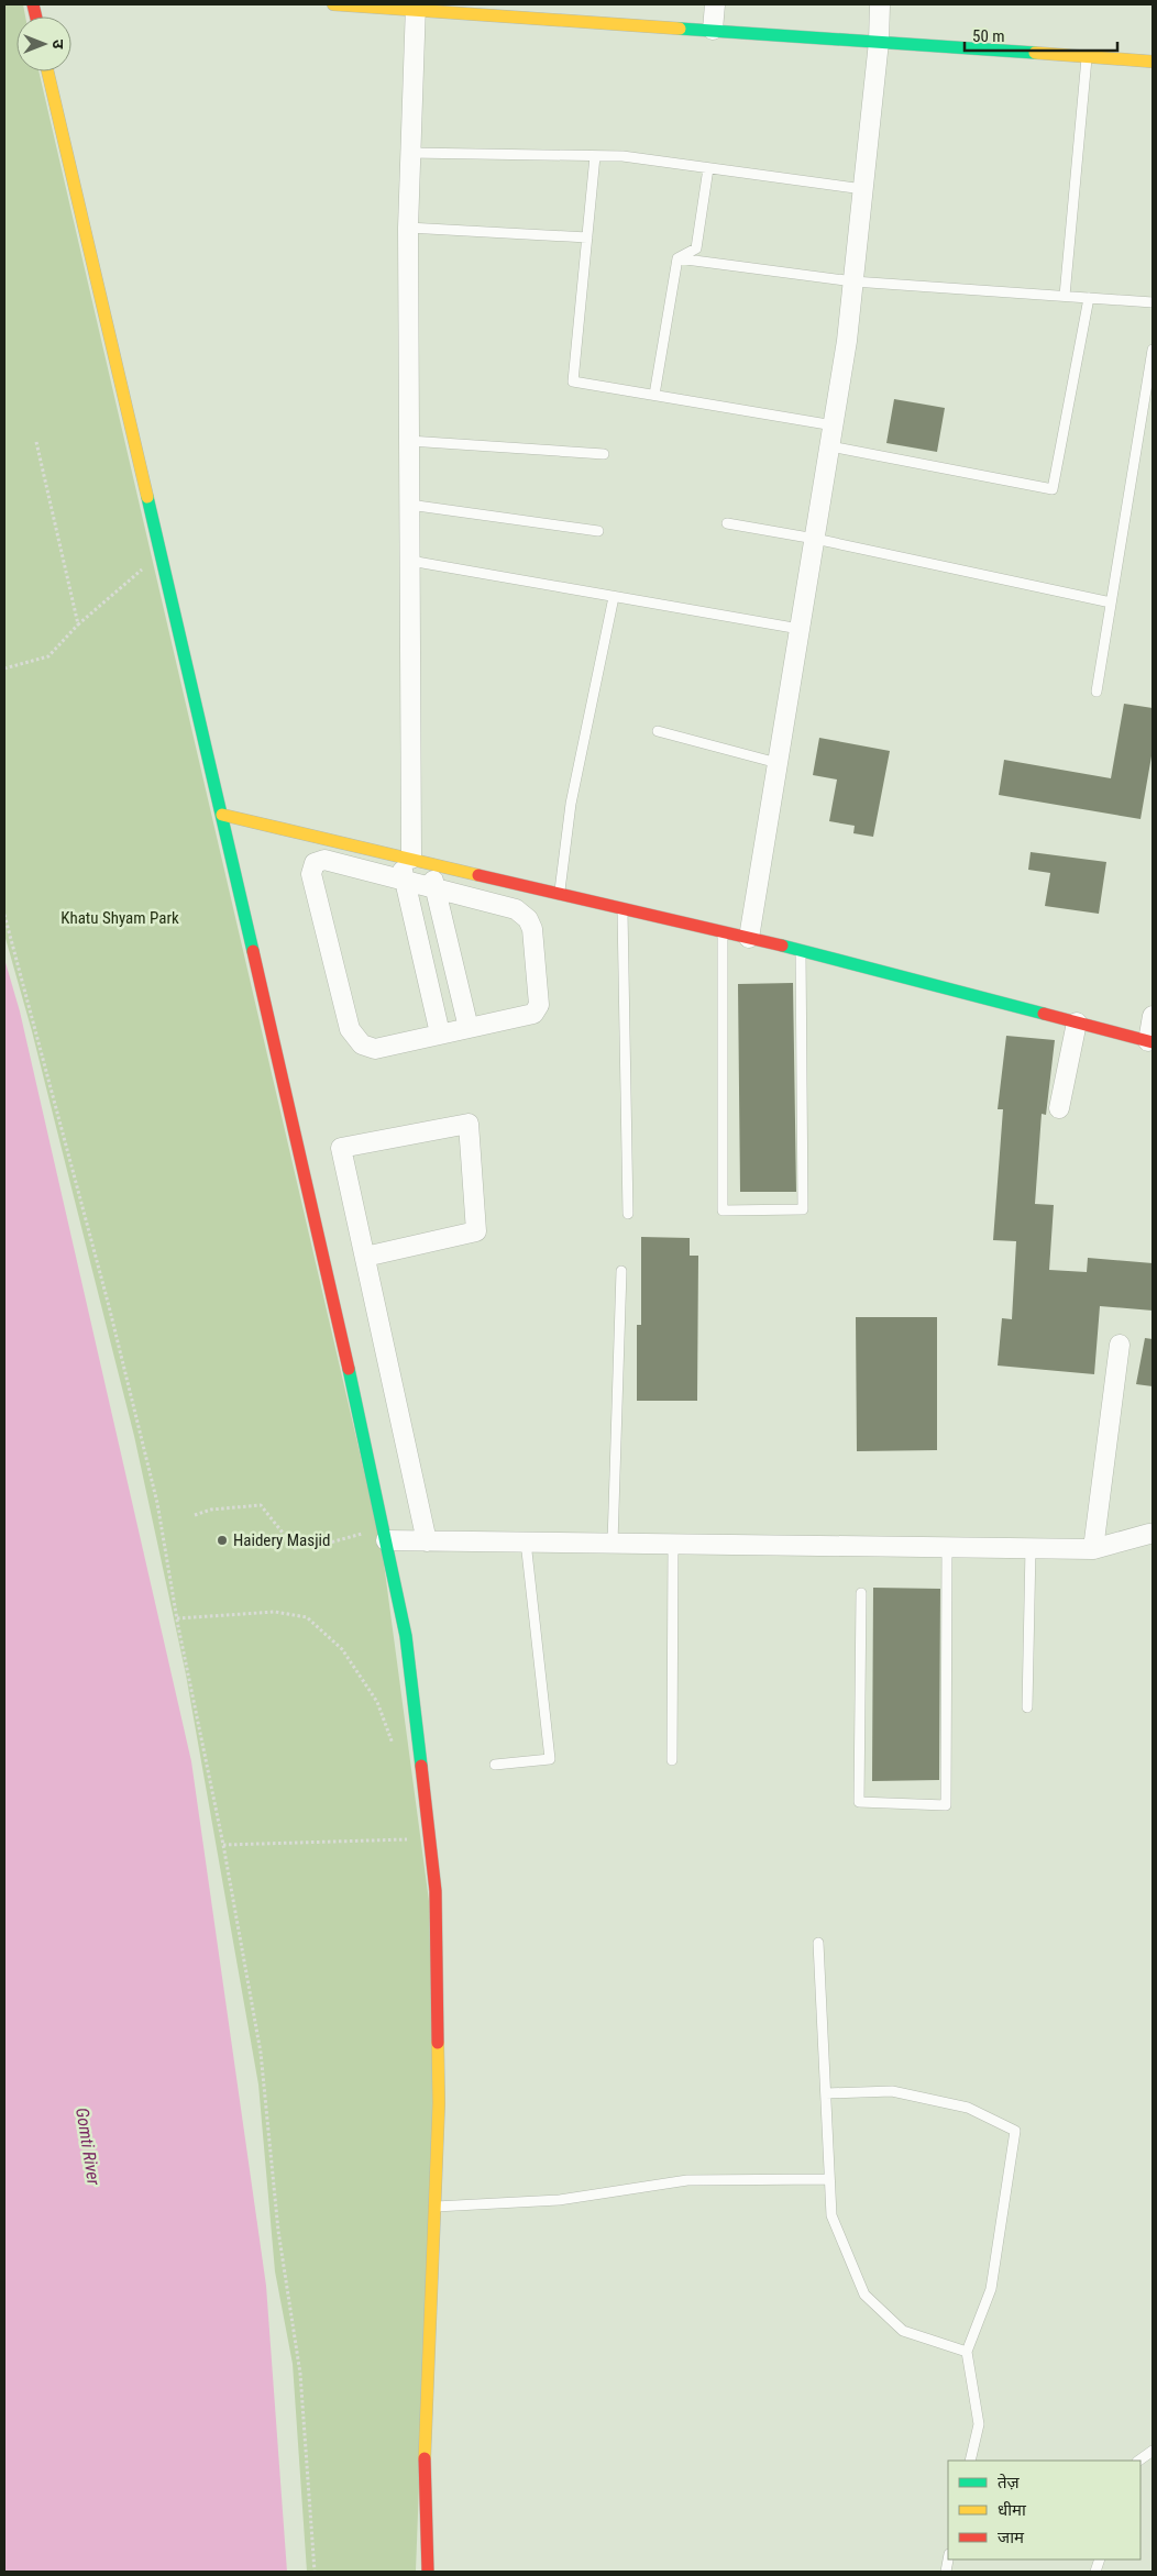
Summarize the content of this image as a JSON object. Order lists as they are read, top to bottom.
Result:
{
  "water": ["Gomti River"],
  "parks": ["Khatu Shyam Park"],
  "places": ["Haidery Masjid"],
  "legend": ["तेज़", "धीमा", "जाम"],
  "scale_bar": "50 m",
  "north": "right"
}
